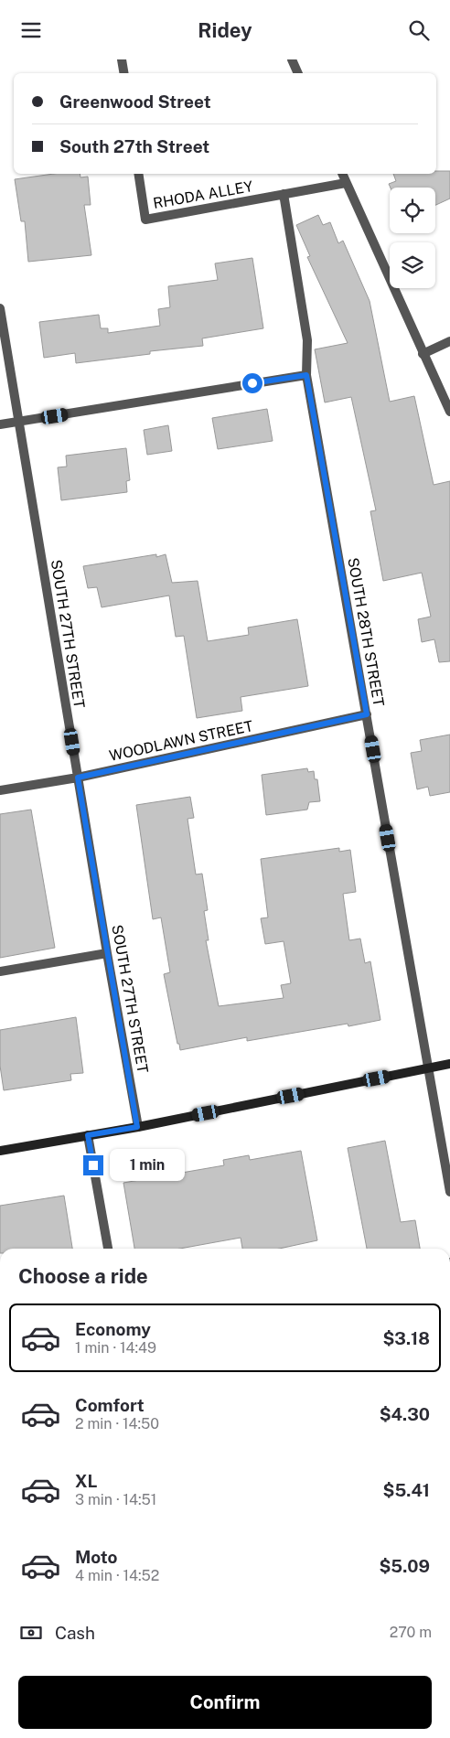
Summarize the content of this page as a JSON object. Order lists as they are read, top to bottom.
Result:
{
  "streets": {
    "street": [
      "RHODA ALLEY",
      "SOUTH 28TH STREET",
      "SOUTH 27TH STREET",
      "WOODLAWN STREET"
    ]
  },
  "crossings": [
    ["RHODA ALLEY", "SOUTH 28TH STREET"],
    ["SOUTH 28TH STREET", "WOODLAWN STREET"],
    ["SOUTH 27TH STREET", "WOODLAWN STREET"]
  ],
  "page": {
    "header": "Ridey",
    "banner": ["Greenwood Street", "South 27th Street"],
    "bubble": "1 min",
    "heading": "Choose a ride",
    "list": [
      {
        "name": "Economy",
        "note": "1 min · 14:49",
        "value": "$3.18"
      },
      {
        "name": "Comfort",
        "note": "2 min · 14:50",
        "value": "$4.30"
      },
      {
        "name": "XL",
        "note": "3 min · 14:51",
        "value": "$5.41"
      },
      {
        "name": "Moto",
        "note": "4 min · 14:52",
        "value": "$5.09"
      }
    ],
    "pay": ["Cash", "270 m"],
    "buttons": "Confirm"
  }
}
